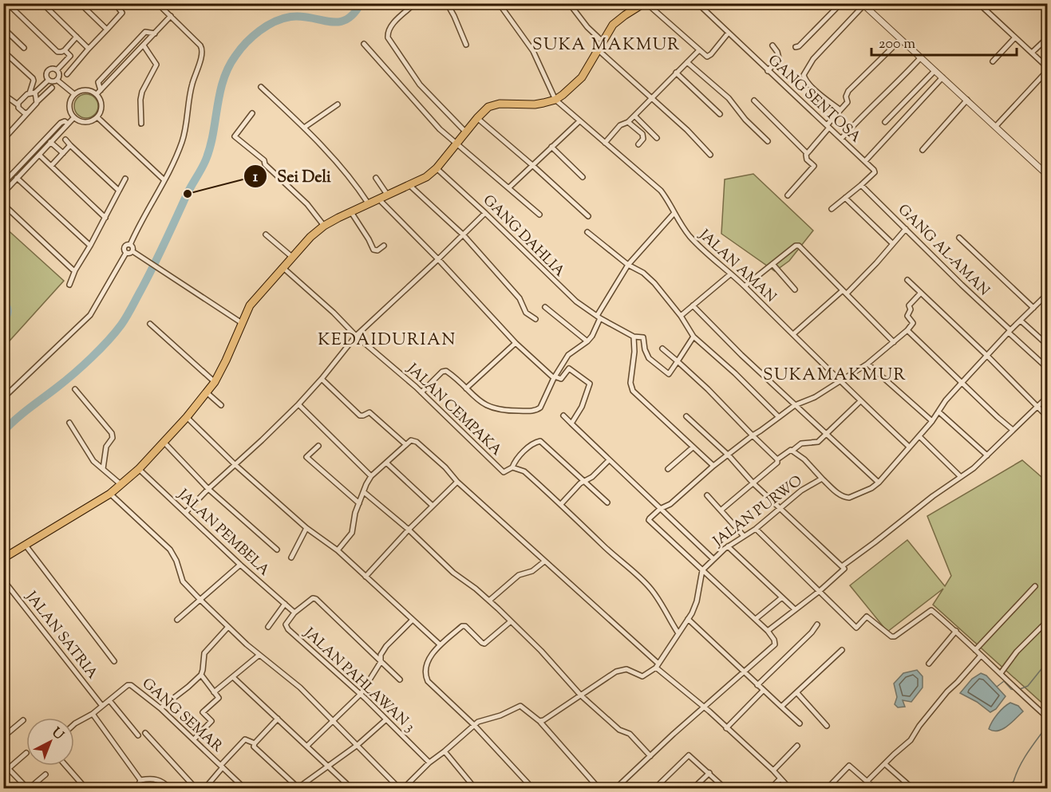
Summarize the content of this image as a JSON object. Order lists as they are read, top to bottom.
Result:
{
  "streets": {
    "street": [
      "GANG SENTOSA",
      "GANG DAHLIA",
      "GANG AL-AMAN",
      "JALAN AMAN",
      "JALAN CEMPAKA",
      "JALAN PURWO",
      "JALAN PEMBELA",
      "JALAN SATRIA",
      "JALAN PAHLAWAN 3",
      "GANG SEMAR"
    ]
  },
  "crossings": [
    ["GANG SENTOSA", "GANG AL-AMAN"],
    ["GANG AL-AMAN", "JALAN PURWO"],
    ["JALAN AMAN", "JALAN PURWO"],
    ["JALAN PEMBELA", "JALAN PAHLAWAN 3"],
    ["JALAN SATRIA", "GANG SEMAR"]
  ],
  "districts": ["SUKA MAKMUR", "KEDAIDURIAN", "SUKAMAKMUR"],
  "places": ["Sei Deli"],
  "scale_bar": "200 m",
  "north": "top right"
}
